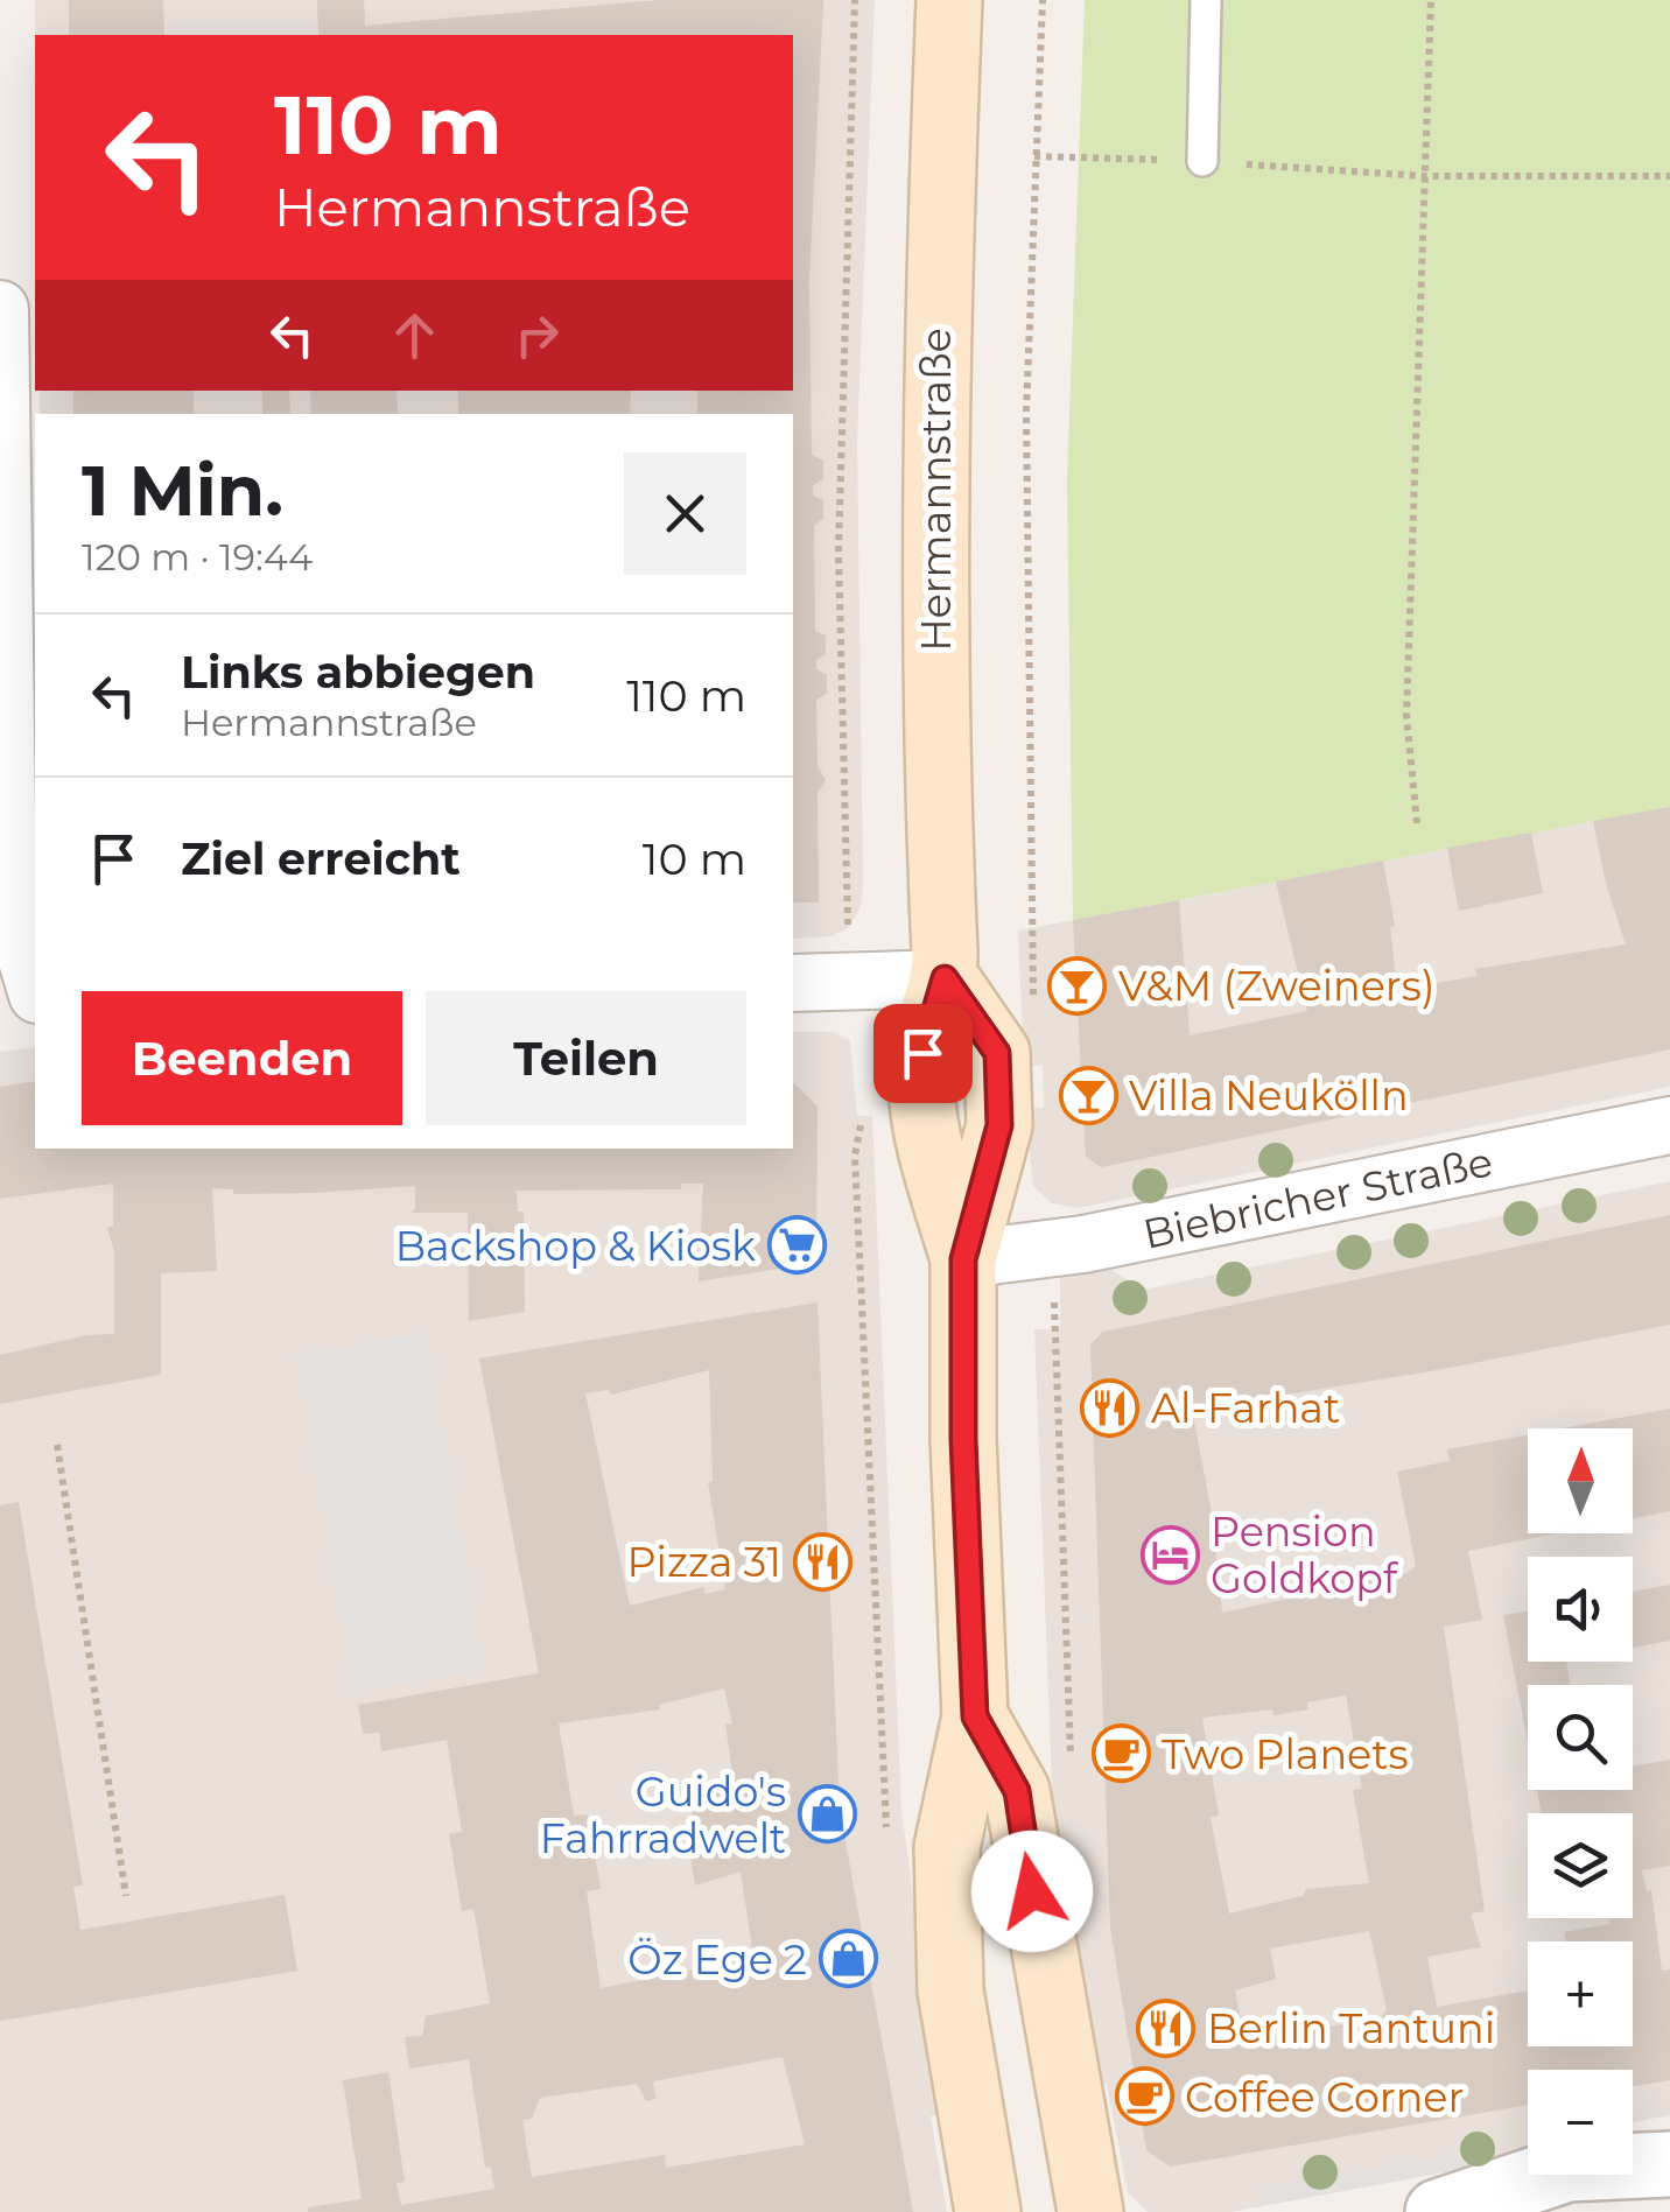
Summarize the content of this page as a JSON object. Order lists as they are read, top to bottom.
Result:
{
  "streets": {
    "main road": ["Hermannstraße"],
    "street": ["Biebricher Straße"]
  },
  "crossings": [
    ["Hermannstraße", "Biebricher Straße"]
  ],
  "places": {
    "bar": ["V&M (Zweiners)", "Villa Neukölln"],
    "supermarket": ["Backshop & Kiosk"],
    "restaurant": ["Al-Farhat", "Pizza 31", "Berlin Tantuni"],
    "hotel": ["Pension Goldkopf"],
    "cafe": ["Two Planets", "Coffee Corner"],
    "shop": ["Guido's Fahrradwelt", "Öz Ege 2"]
  },
  "north": "top",
  "page": {
    "turn": ["110 m", "Hermannstraße"],
    "heading": ["1 Min.", "120 m · 19:44"],
    "list": [
      {
        "name": "Links abbiegen",
        "note": "Hermannstraße",
        "value": "110 m"
      },
      {
        "name": "Ziel erreicht",
        "value": "10 m"
      }
    ],
    "buttons": ["Beenden", "Teilen"],
    "map_buttons": ["+", "−"]
  }
}
